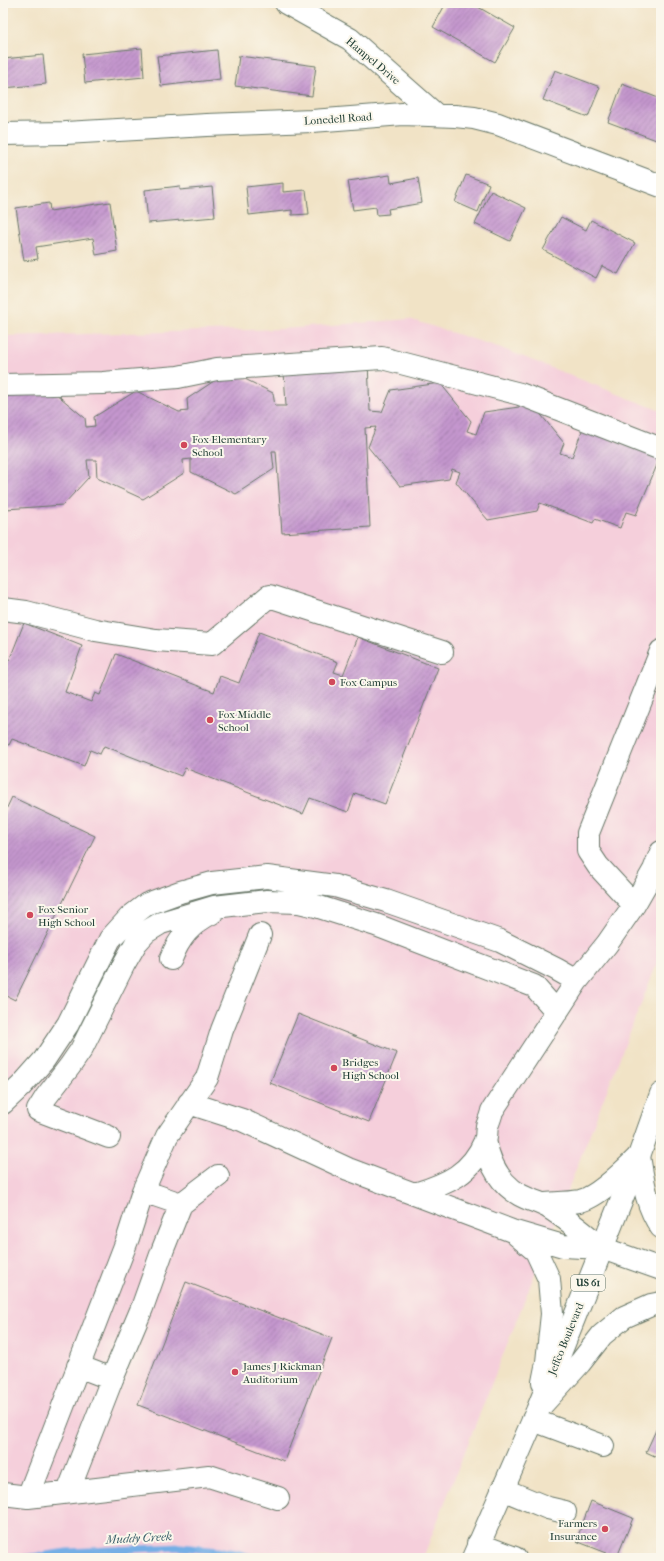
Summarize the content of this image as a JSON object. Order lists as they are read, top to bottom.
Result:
{
  "streets": {
    "street": [
      "Hampel Drive",
      "Lonedell Road",
      "US 61",
      "Jeffco Boulevard"
    ]
  },
  "crossings": [
    ["Hampel Drive", "Lonedell Road"]
  ],
  "water": ["Muddy Creek"],
  "places": [
    "Fox Elementary School",
    "Fox Campus",
    "Fox Middle School",
    "Fox Senior High School",
    "Bridges High School",
    "James J Rickman Auditorium",
    "Farmers Insurance"
  ]
}
